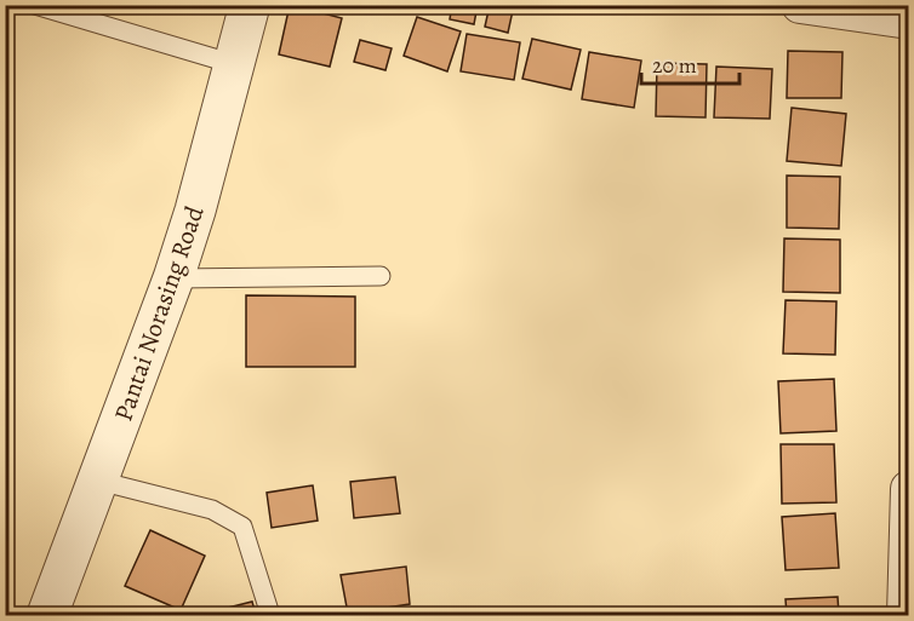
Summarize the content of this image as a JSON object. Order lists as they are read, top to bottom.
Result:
{
  "streets": {
    "street": ["Pantai Norasing Road"]
  },
  "scale_bar": "20 m"
}
